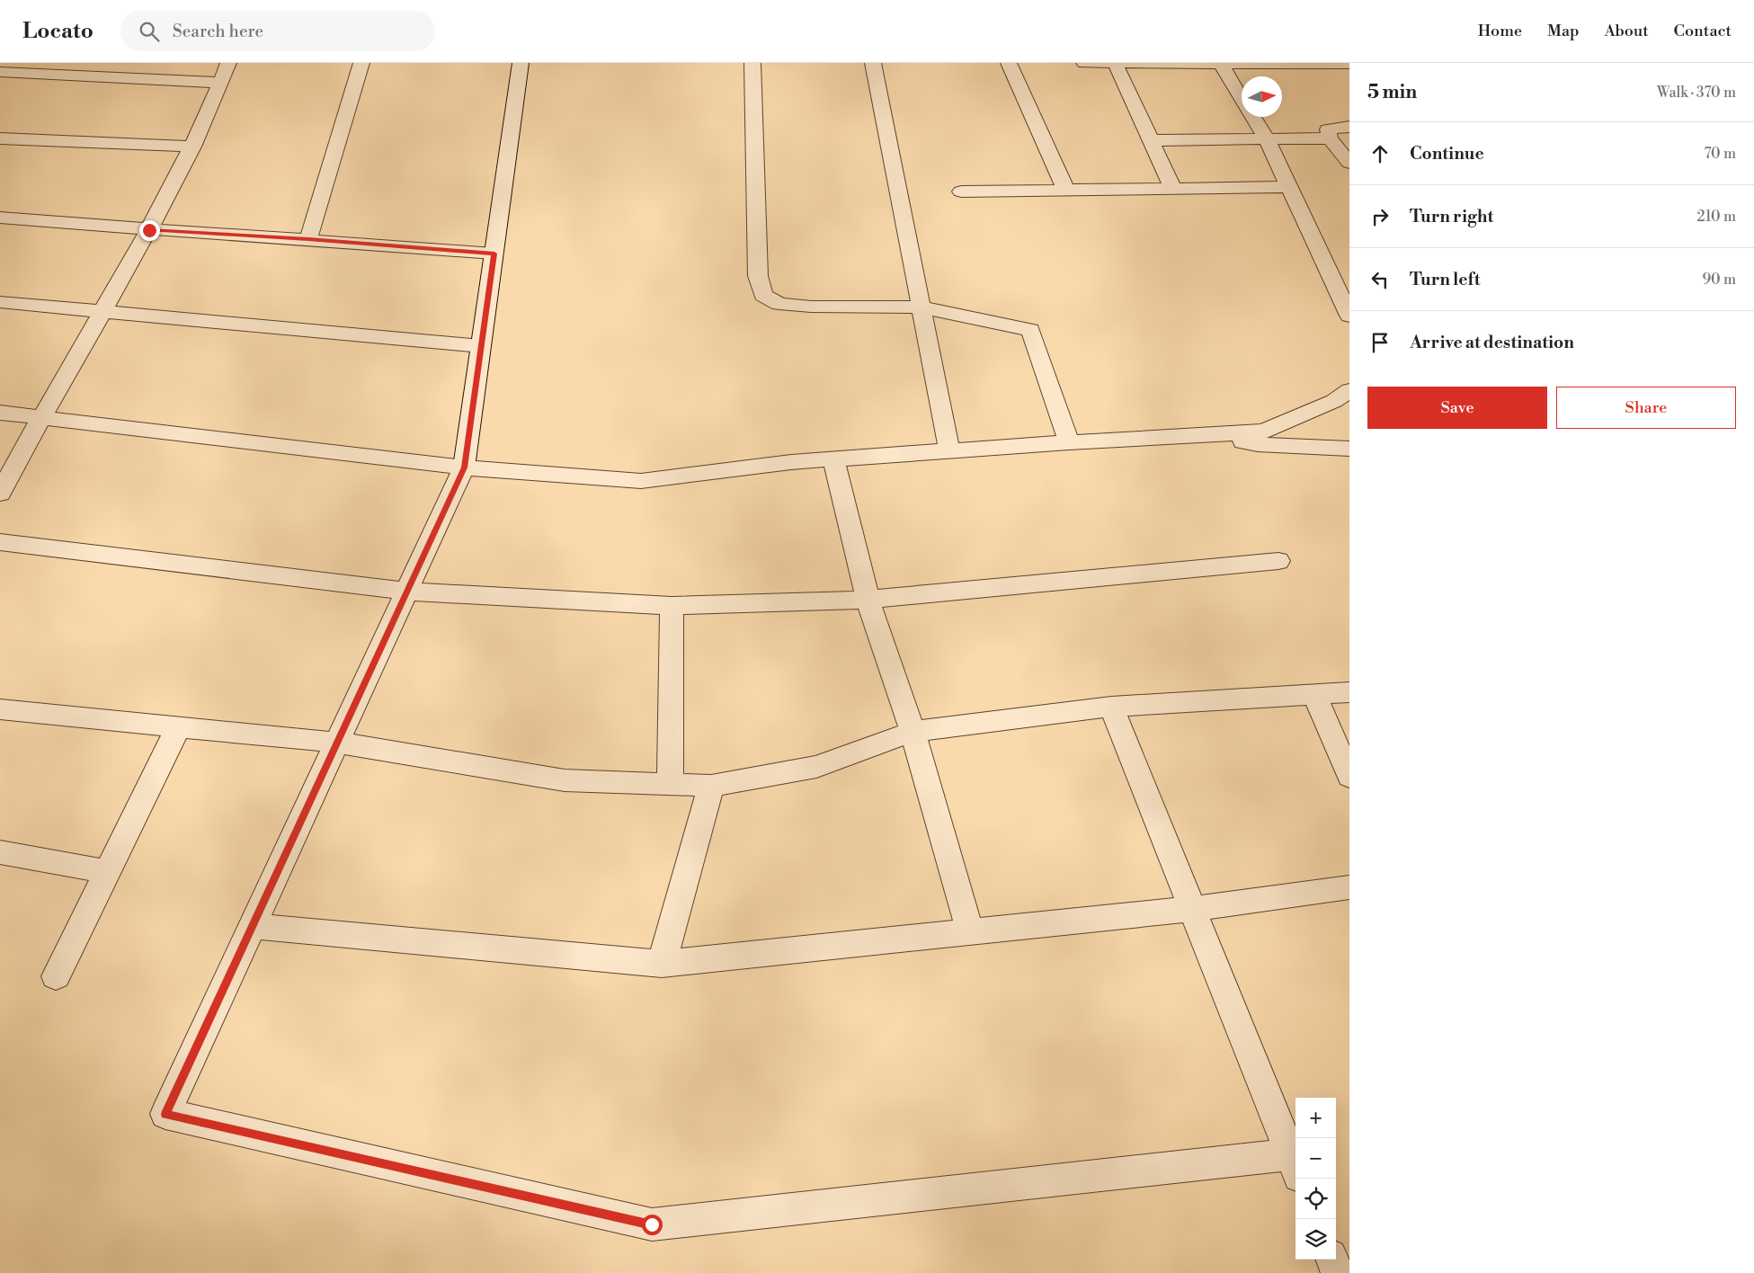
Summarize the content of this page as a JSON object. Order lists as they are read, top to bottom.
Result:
{
  "north": "right",
  "page": {
    "header": "Locato",
    "search": "Search here",
    "nav": [
      "Home",
      "Map",
      "About",
      "Contact"
    ],
    "heading": ["5 min", "Walk · 370 m"],
    "list": [
      ["Continue", "70 m"],
      ["Turn right", "210 m"],
      ["Turn left", "90 m"],
      "Arrive at destination"
    ],
    "buttons": ["Save", "Share"],
    "map_buttons": ["+", "−"]
  }
}
